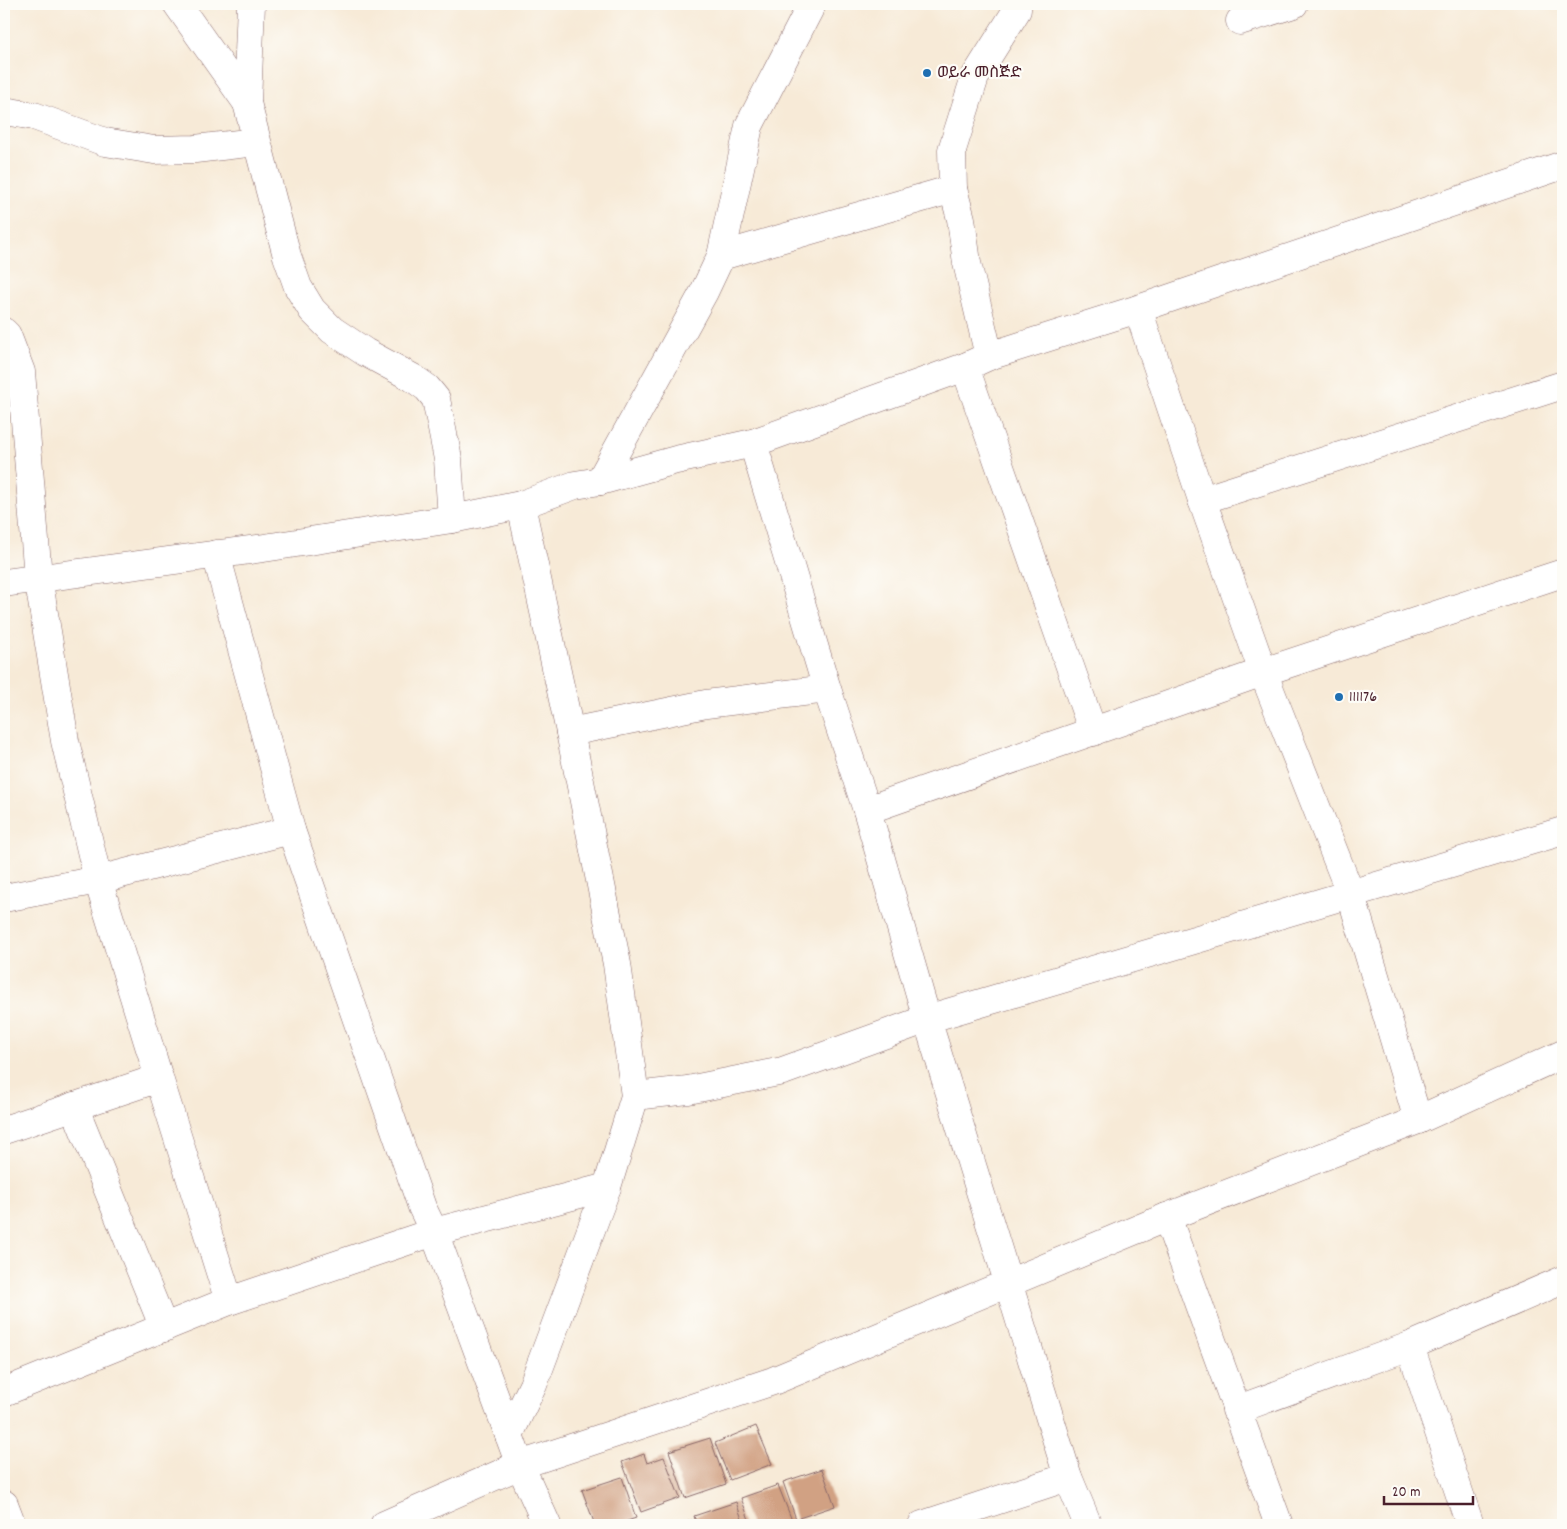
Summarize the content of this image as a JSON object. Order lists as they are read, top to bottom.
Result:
{
  "places": ["ወይራ መስጅድ", "111176"],
  "scale_bar": "20 m"
}
